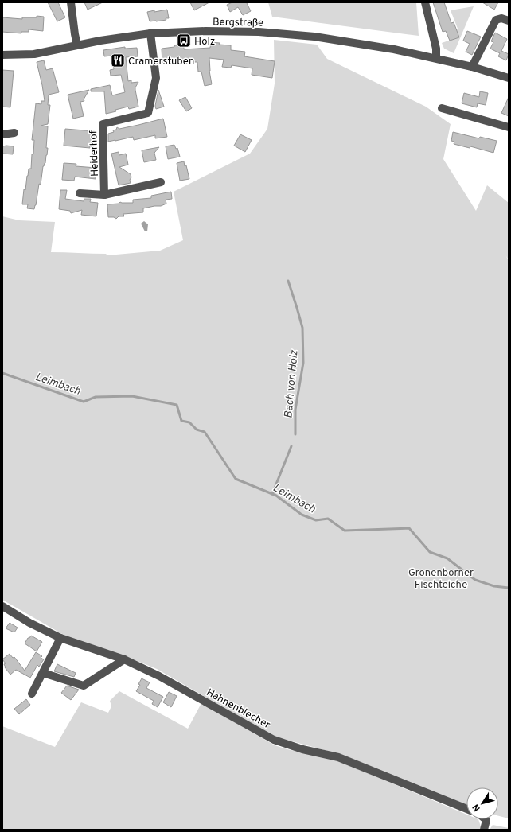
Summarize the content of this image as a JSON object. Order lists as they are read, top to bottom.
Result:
{
  "streets": {
    "street": ["Bergstraße", "Heiderhof", "Hahnenblecher"]
  },
  "crossings": [
    ["Bergstraße", "Heiderhof"]
  ],
  "water": ["Leimbach", "Bach von Holz"],
  "parks": ["Gronenborner Fischteiche"],
  "places": {
    "bus stop": ["Holz"],
    "restaurant": ["Cramerstuben"]
  },
  "north": "bottom left"
}
